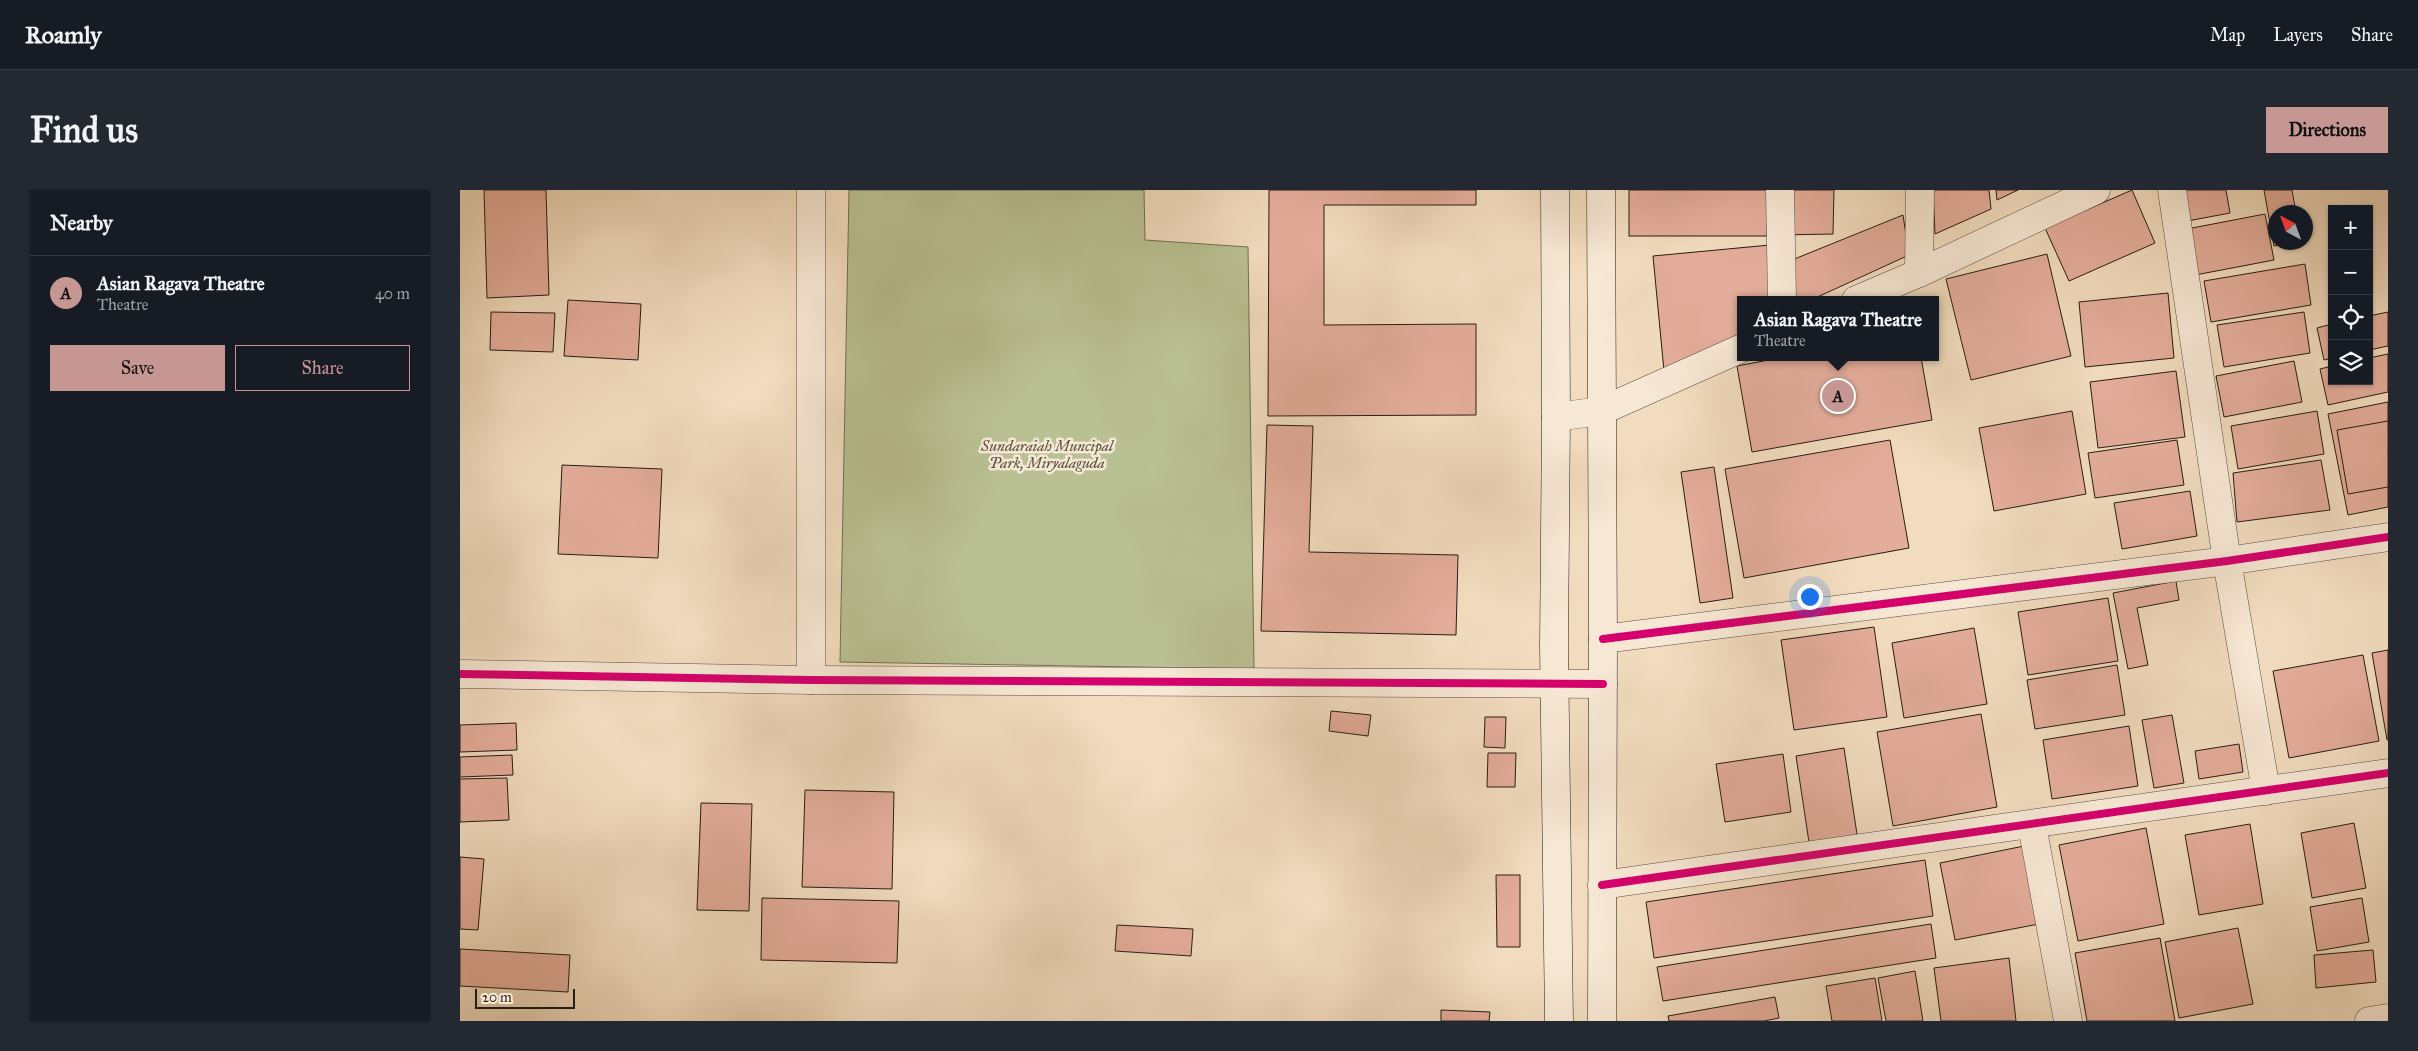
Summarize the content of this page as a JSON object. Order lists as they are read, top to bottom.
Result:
{
  "parks": ["Sundaraiah Muncipal Park, Miryalaguda"],
  "scale_bar": "20 m",
  "north": "top left",
  "page": {
    "header": "Roamly",
    "nav": ["Map", "Layers", "Share"],
    "buttons": [
      "Directions",
      ["Save", "Share"]
    ],
    "title": "Find us",
    "heading": "Nearby",
    "map_buttons": ["+", "−"],
    "list": [
      {
        "mark": "A",
        "name": "Asian Ragava Theatre",
        "note": "Theatre",
        "value": "40 m"
      }
    ],
    "popup": ["Asian Ragava Theatre", "Theatre"],
    "pins": "A",
    "scale": "20 m"
  }
}
